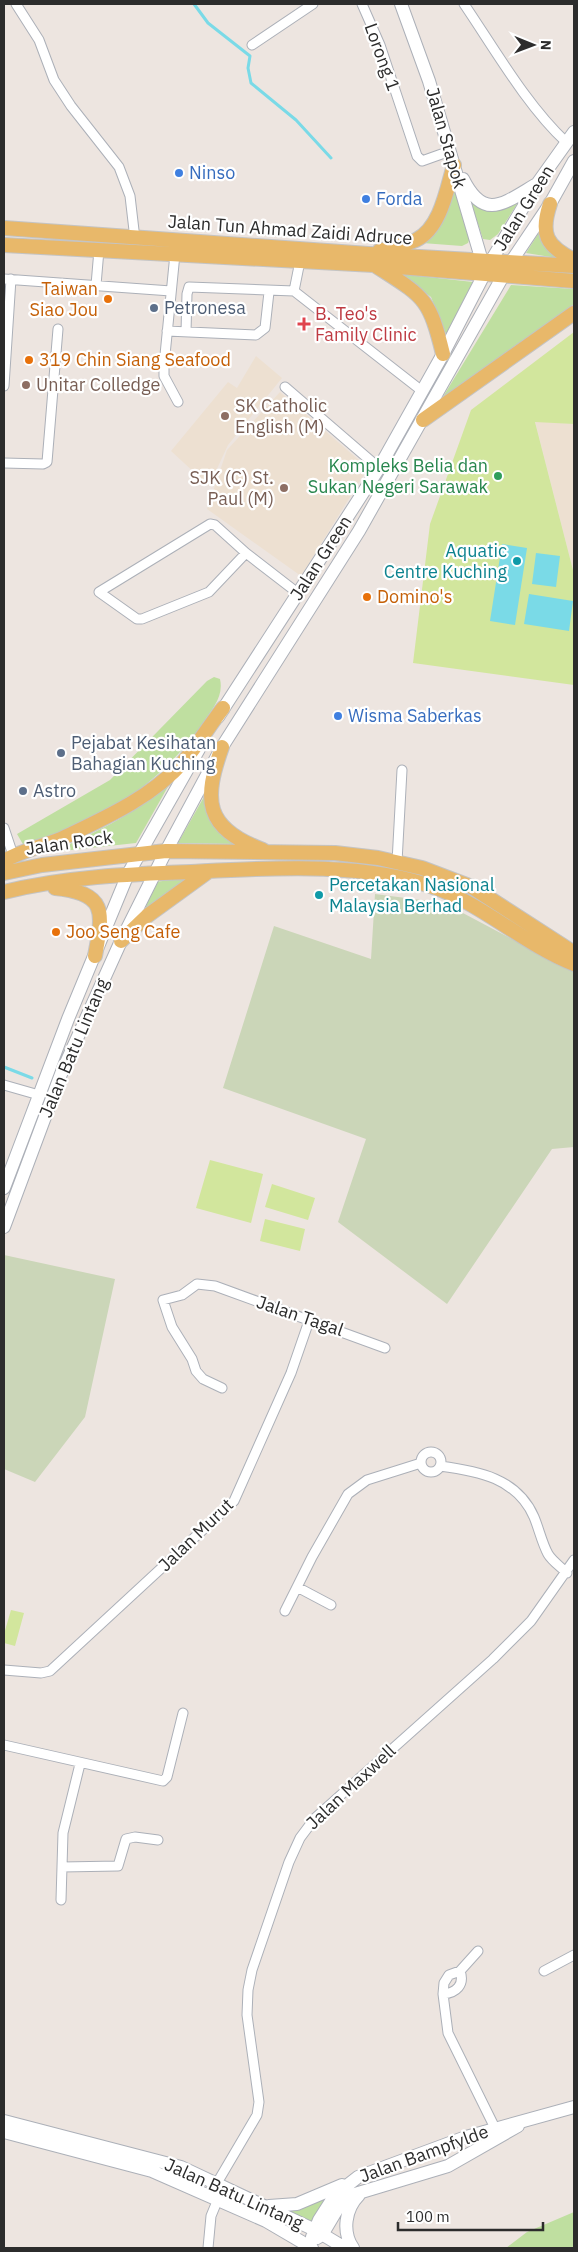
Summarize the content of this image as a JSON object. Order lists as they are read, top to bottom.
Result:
{
  "streets": {
    "main road": [
      "Jalan Stapok",
      "Jalan Green",
      "Jalan Tun Ahmad Zaidi Adruce",
      "Jalan Rock",
      "Jalan Batu Lintang",
      "Jalan Bampfylde"
    ],
    "street": [
      "Lorong 1",
      "Jalan Tagal",
      "Jalan Murut",
      "Jalan Maxwell"
    ]
  },
  "crossings": [
    ["Lorong 1", "Jalan Stapok"],
    ["Jalan Stapok", "Jalan Green"],
    ["Jalan Stapok", "Jalan Tun Ahmad Zaidi Adruce"],
    ["Jalan Green", "Jalan Tun Ahmad Zaidi Adruce"],
    ["Jalan Green", "Jalan Rock"],
    ["Jalan Green", "Jalan Batu Lintang"],
    ["Jalan Rock", "Jalan Batu Lintang"],
    ["Jalan Batu Lintang", "Jalan Maxwell"],
    ["Jalan Batu Lintang", "Jalan Bampfylde"],
    ["Jalan Tagal", "Jalan Murut"]
  ],
  "places": {
    "other": [
      "Ninso",
      "Forda",
      "Taiwan Siao Jou",
      "Petronesa",
      "319 Chin Siang Seafood",
      "Unitar Colledge",
      "SK Catholic English (M)",
      "Kompleks Belia dan Sukan Negeri Sarawak",
      "SJK (C) St. Paul (M)",
      "Aquatic Centre Kuching",
      "Domino's",
      "Wisma Saberkas",
      "Pejabat Kesihatan Bahagian Kuching",
      "Astro",
      "Percetakan Nasional Malaysia Berhad",
      "Joo Seng Cafe"
    ],
    "health": ["B. Teo's Family Clinic"]
  },
  "scale_bar": "100 m",
  "north": "right"
}
